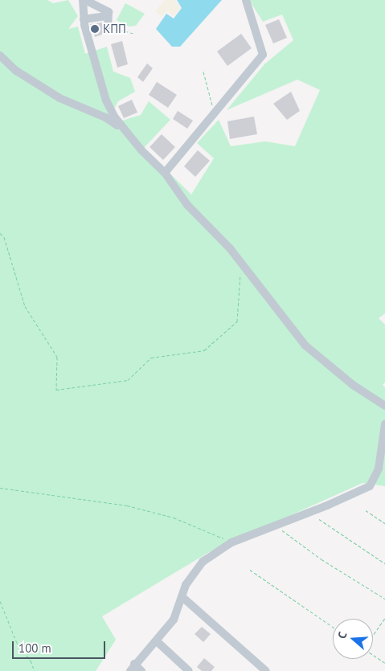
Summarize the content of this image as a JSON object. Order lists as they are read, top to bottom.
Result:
{
  "places": ["КПП"],
  "scale_bar": "100 m",
  "north": "left"
}
